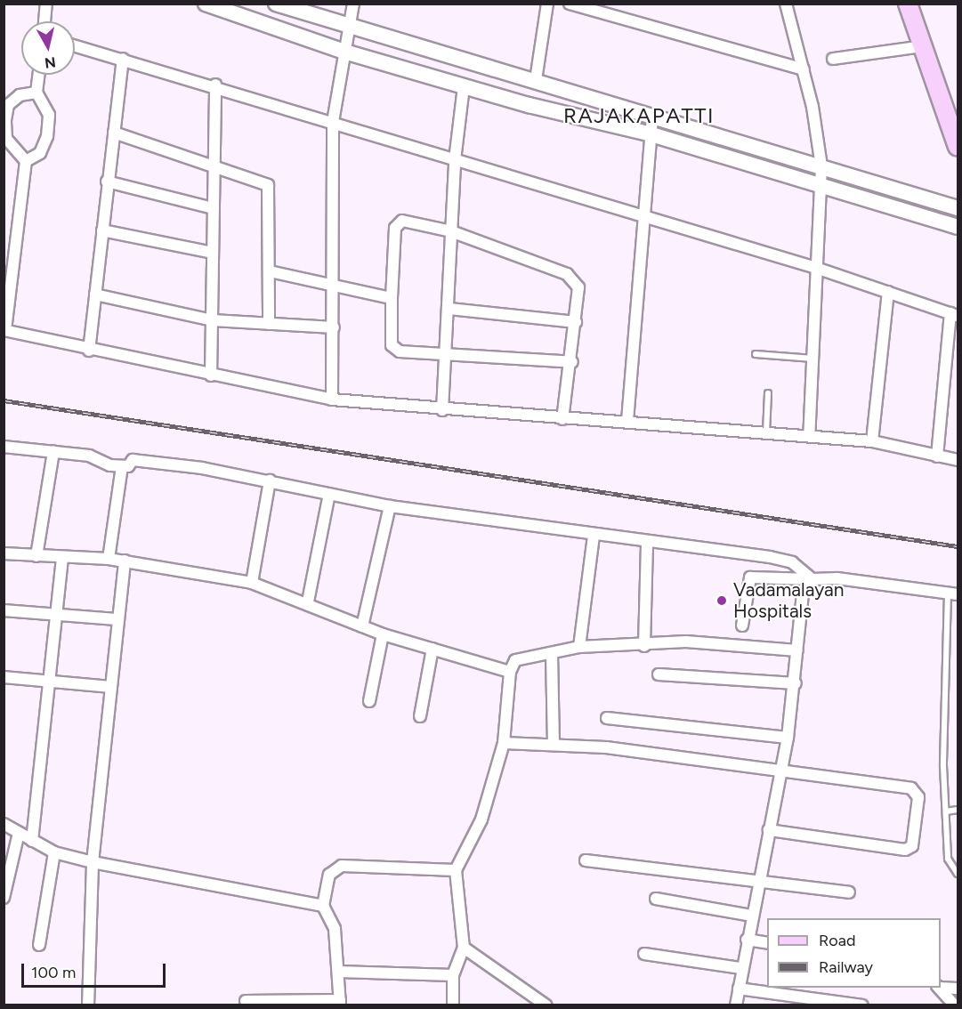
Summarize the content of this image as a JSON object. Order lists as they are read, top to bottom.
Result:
{
  "districts": ["RAJAKAPATTI"],
  "places": ["Vadamalayan Hospitals"],
  "legend": ["Road", "Railway"],
  "scale_bar": "100 m",
  "north": "bottom"
}
